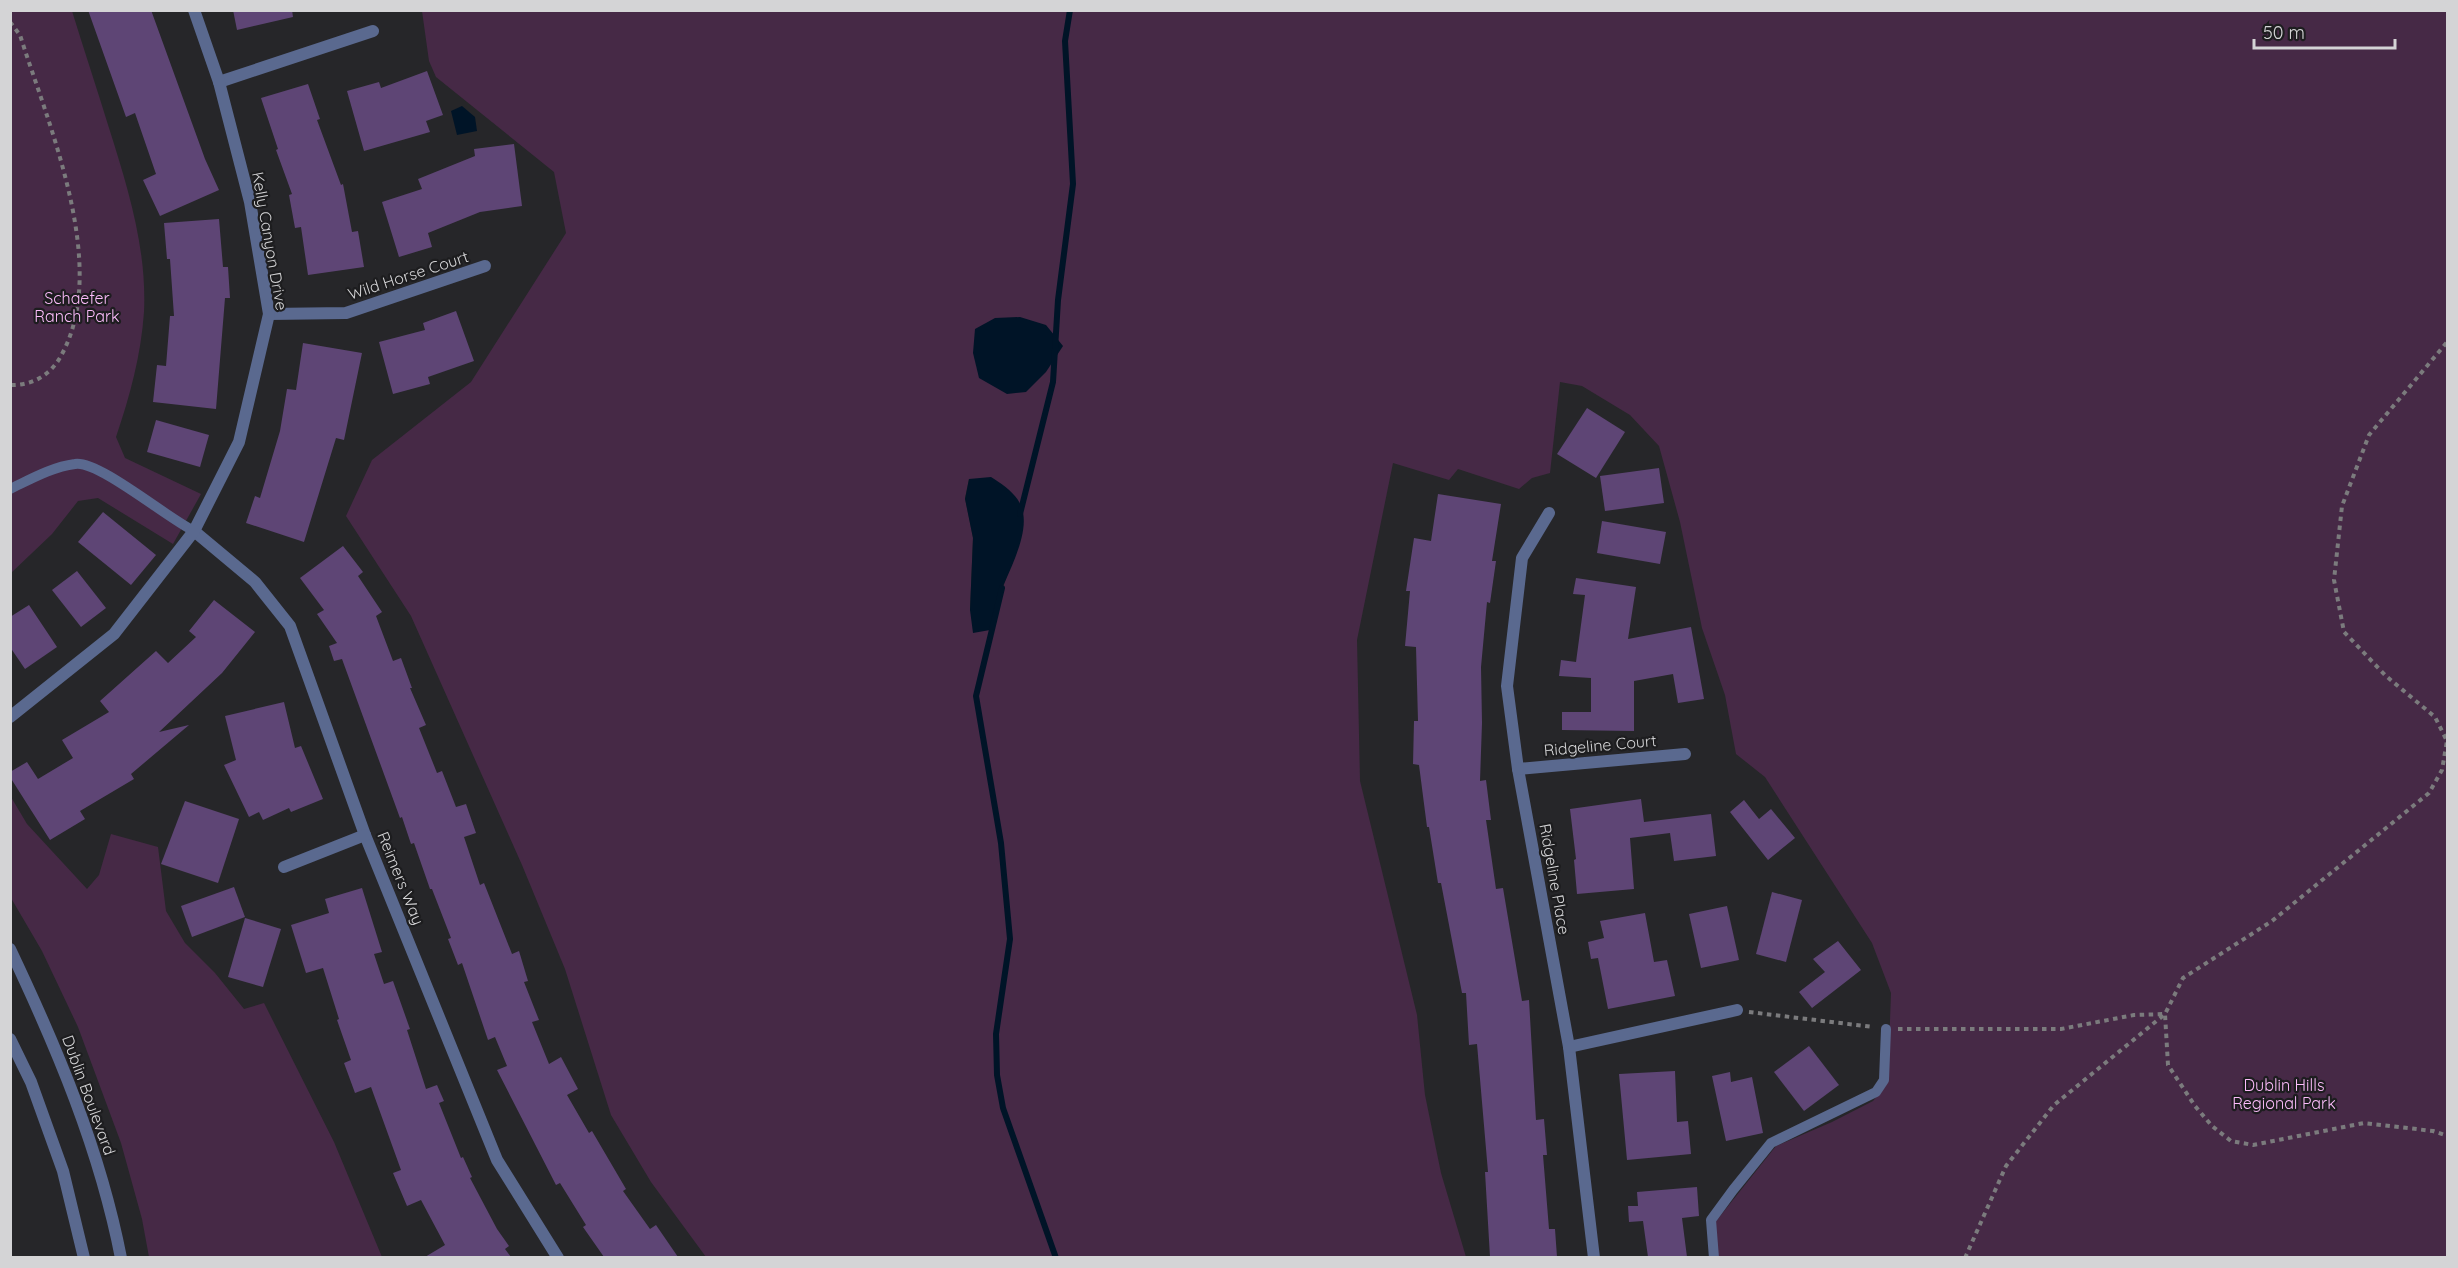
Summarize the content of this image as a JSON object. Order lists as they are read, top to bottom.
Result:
{
  "streets": {
    "street": [
      "Kelly Canyon Drive",
      "Wild Horse Court",
      "Ridgeline Court",
      "Reimers Way",
      "Ridgeline Place",
      "Dublin Boulevard"
    ]
  },
  "crossings": [
    ["Kelly Canyon Drive", "Wild Horse Court"],
    ["Kelly Canyon Drive", "Reimers Way"],
    ["Ridgeline Court", "Ridgeline Place"]
  ],
  "parks": ["Schaefer Ranch Park", "Dublin Hills Regional Park"],
  "scale_bar": "50 m"
}
